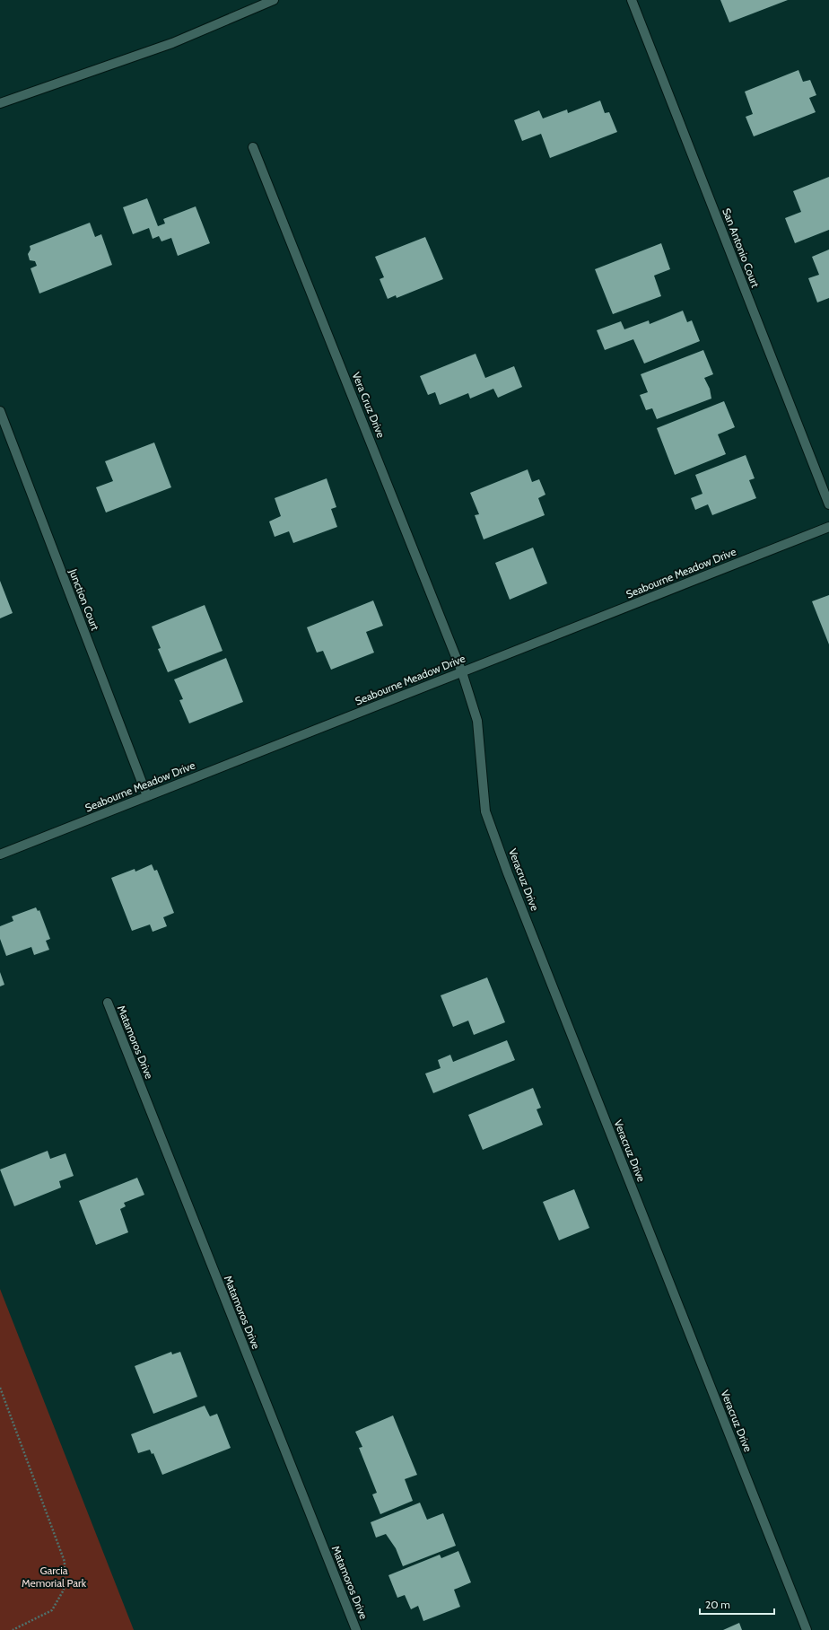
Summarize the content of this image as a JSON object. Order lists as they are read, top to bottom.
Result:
{
  "streets": {
    "street": [
      "San Antonio Court",
      "Vera Cruz Drive",
      "Seabourne Meadow Drive",
      "Junction Court",
      "Veracruz Drive",
      "Matamoros Drive"
    ]
  },
  "crossings": [
    ["Vera Cruz Drive", "Seabourne Meadow Drive"],
    ["Vera Cruz Drive", "Veracruz Drive"],
    ["Seabourne Meadow Drive", "Junction Court"],
    ["Seabourne Meadow Drive", "Veracruz Drive"]
  ],
  "parks": ["Garcia Memorial Park"],
  "scale_bar": "20 m"
}
